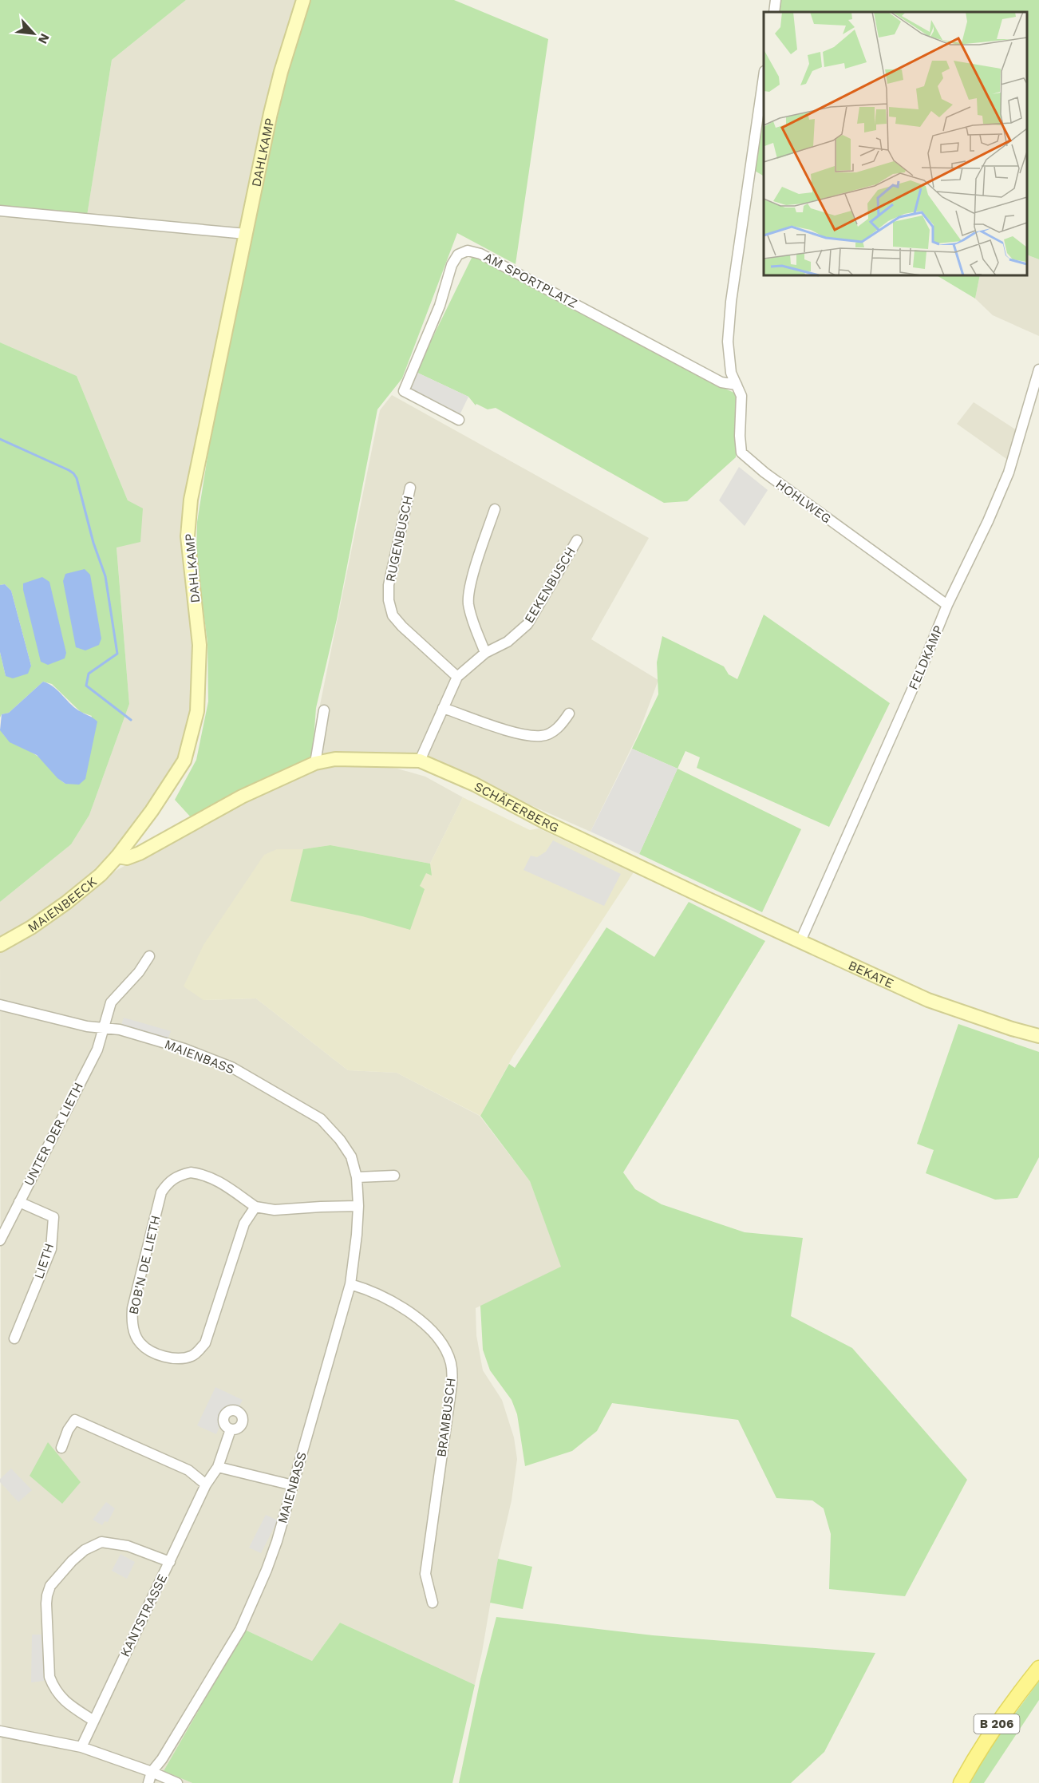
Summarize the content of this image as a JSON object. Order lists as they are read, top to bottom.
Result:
{
  "streets": {
    "main road": ["B 206"],
    "street": [
      "DAHLKAMP",
      "AM SPORTPLATZ",
      "HOHLWEG",
      "RUGENBUSCH",
      "EEKENBUSCH",
      "FELDKAMP",
      "SCHÄFERBERG",
      "MAIENBEECK",
      "BEKATE",
      "MAIENBASS",
      "UNTER DER LIETH",
      "LIETH",
      "BOB'N DE LIETH",
      "BRAMBUSCH",
      "KANTSTRASSE"
    ]
  },
  "crossings": [
    ["DAHLKAMP", "SCHÄFERBERG"],
    ["DAHLKAMP", "MAIENBEECK"],
    ["AM SPORTPLATZ", "HOHLWEG"],
    ["HOHLWEG", "FELDKAMP"],
    ["RUGENBUSCH", "EEKENBUSCH"],
    ["EEKENBUSCH", "SCHÄFERBERG"],
    ["FELDKAMP", "BEKATE"],
    ["SCHÄFERBERG", "MAIENBEECK"],
    ["SCHÄFERBERG", "BEKATE"],
    ["MAIENBASS", "UNTER DER LIETH"],
    ["MAIENBASS", "BOB'N DE LIETH"],
    ["MAIENBASS", "BRAMBUSCH"],
    ["UNTER DER LIETH", "LIETH"]
  ],
  "north": "bottom right"
}
